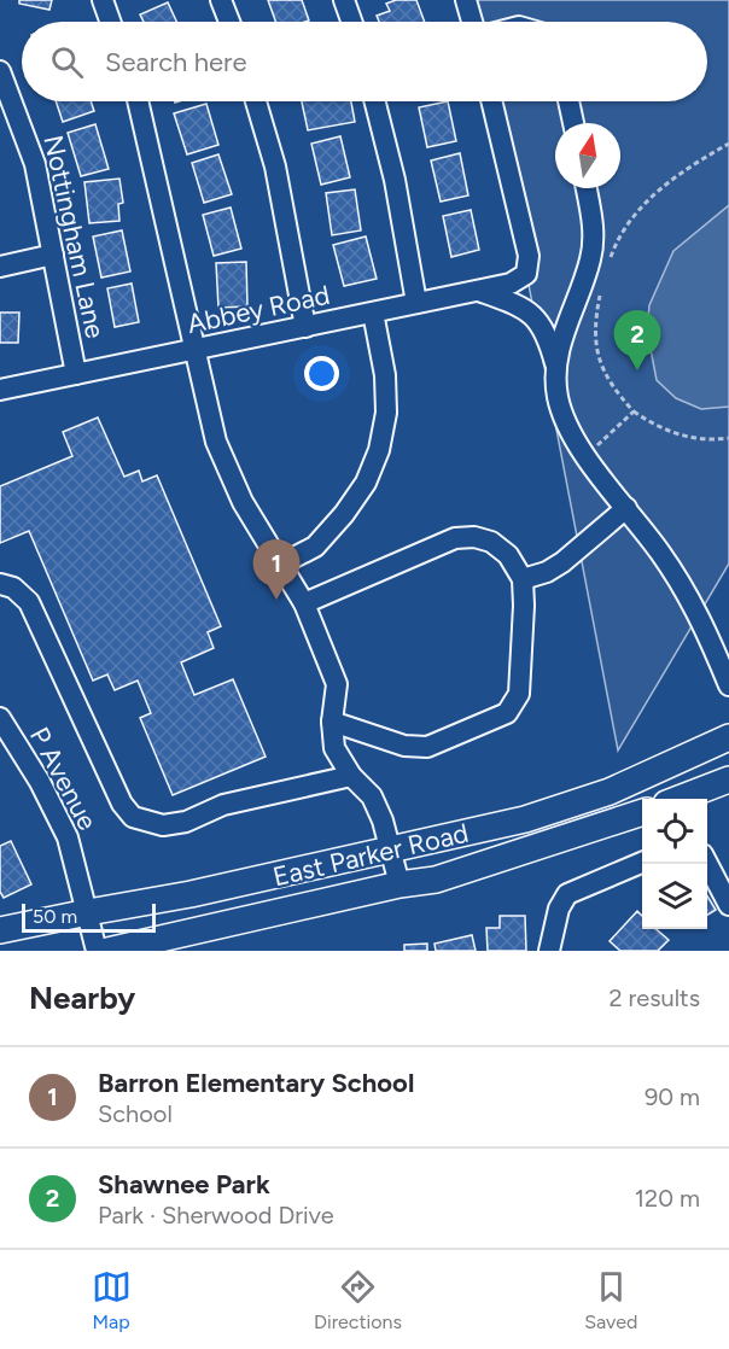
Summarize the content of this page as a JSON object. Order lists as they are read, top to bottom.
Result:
{
  "streets": {
    "main road": ["East Parker Road"],
    "street": ["Nottingham Lane", "Abbey Road", "P Avenue"]
  },
  "crossings": [
    ["Nottingham Lane", "Abbey Road"],
    ["P Avenue", "East Parker Road"]
  ],
  "scale_bar": "50 m",
  "north": "top",
  "page": {
    "search": "Search here",
    "pins": ["2", "1"],
    "scale": "50 m",
    "heading": ["Nearby", "2 results"],
    "list": [
      {
        "mark": "1",
        "name": "Barron Elementary School",
        "note": "School",
        "value": "90 m"
      },
      {
        "mark": "2",
        "name": "Shawnee Park",
        "note": "Park · Sherwood Drive",
        "value": "120 m"
      }
    ],
    "nav": ["Map", "Directions", "Saved"]
  }
}
